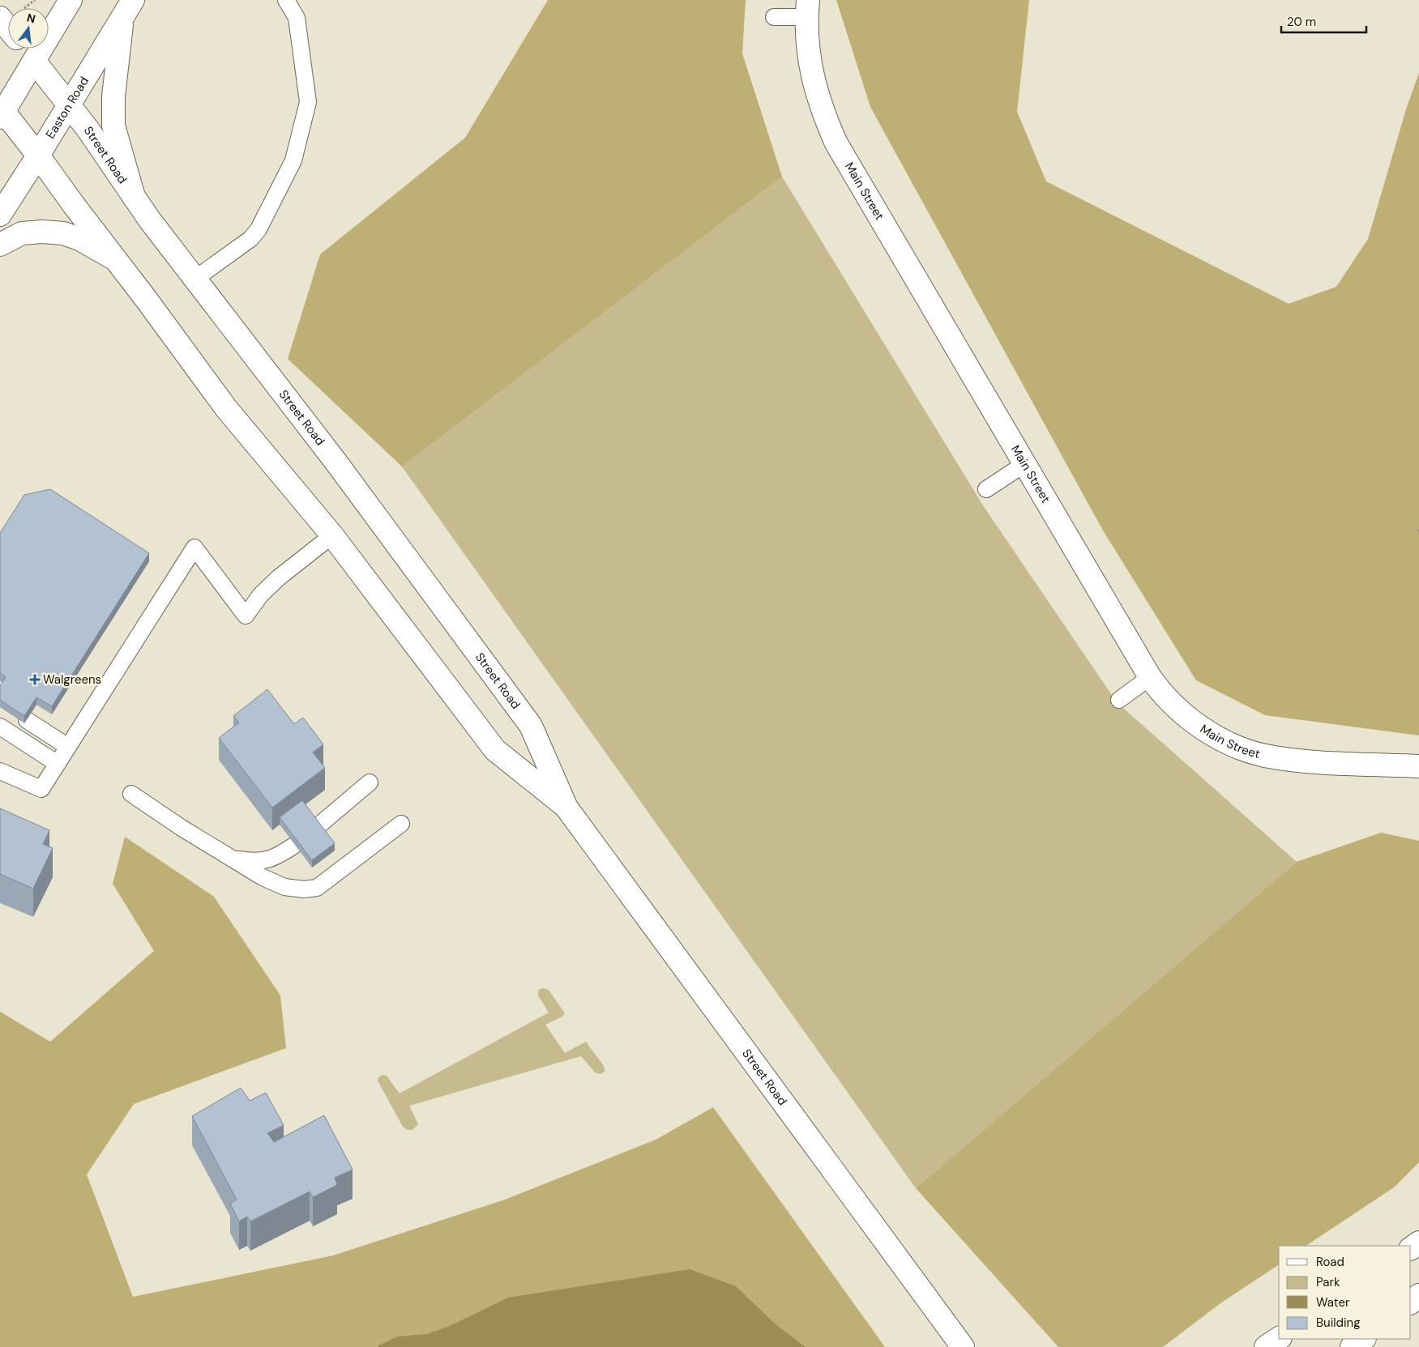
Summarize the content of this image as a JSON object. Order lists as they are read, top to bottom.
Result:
{
  "streets": {
    "main road": ["Easton Road", "Street Road", "Main Street"]
  },
  "crossings": [
    ["Easton Road", "Street Road"]
  ],
  "places": {
    "health": ["Walgreens"]
  },
  "legend": [
    "Road",
    "Park",
    "Water",
    "Building"
  ],
  "scale_bar": "20 m",
  "north": "top"
}
